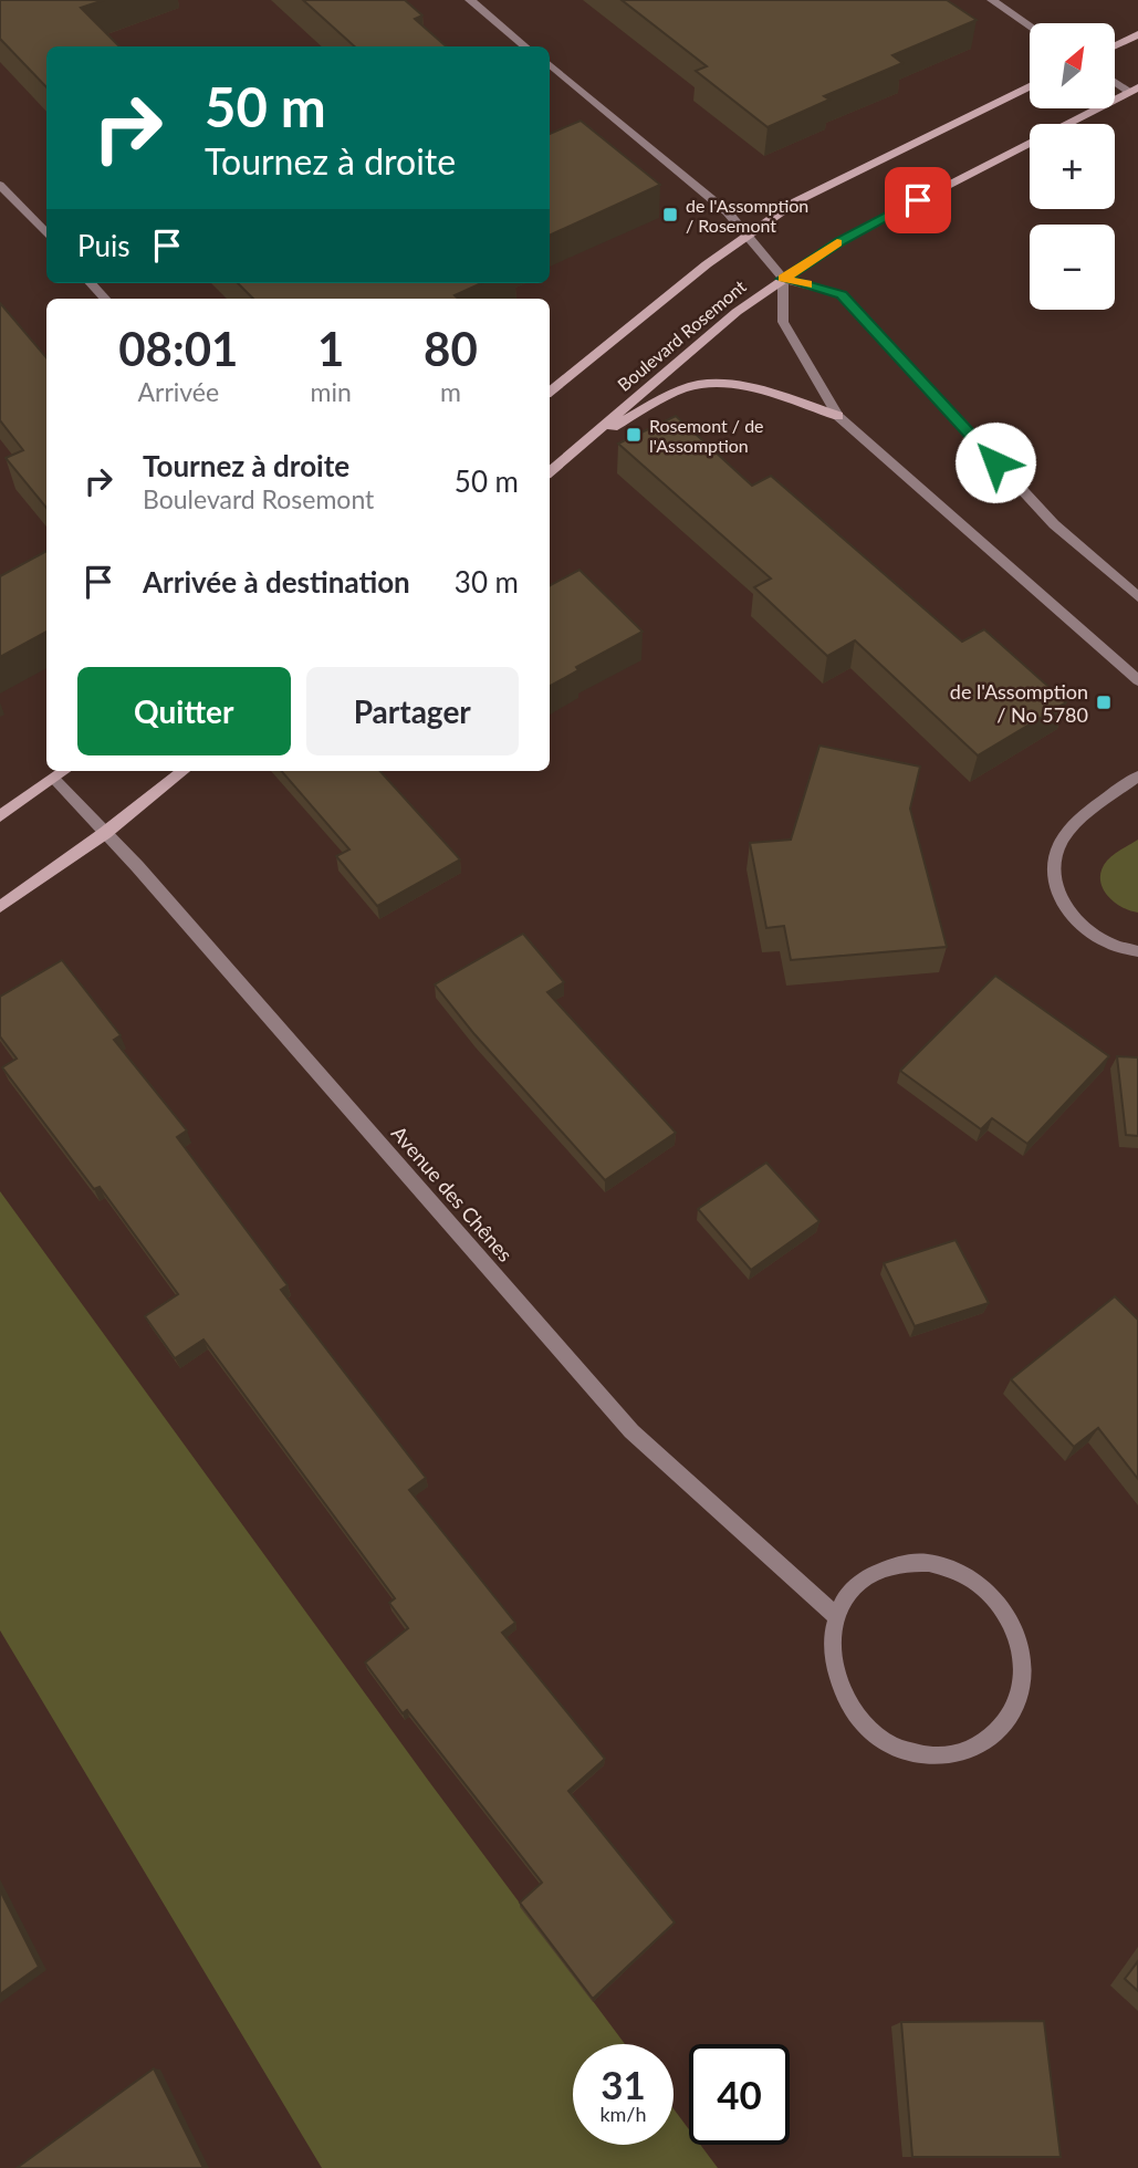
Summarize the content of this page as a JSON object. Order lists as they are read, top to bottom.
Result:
{
  "streets": {
    "main road": ["Boulevard Rosemont"],
    "street": ["Avenue des Chênes"]
  },
  "places": {
    "transit": ["de l'Assomption / Rosemont", "Rosemont / de l'Assomption", "de l'Assomption / No 5780"]
  },
  "north": "top right",
  "page": {
    "map_buttons": ["+", "−"],
    "turn": ["50 m", "Tournez à droite"],
    "then": "Puis",
    "eta": [
      "08:01",
      "Arrivée",
      "1",
      "min",
      "80",
      "m"
    ],
    "list": [
      {
        "name": "Tournez à droite",
        "note": "Boulevard Rosemont",
        "value": "50 m"
      },
      {
        "name": "Arrivée à destination",
        "value": "30 m"
      }
    ],
    "buttons": ["Quitter", "Partager"],
    "speed": "31 km/h",
    "limit": "40"
  }
}
